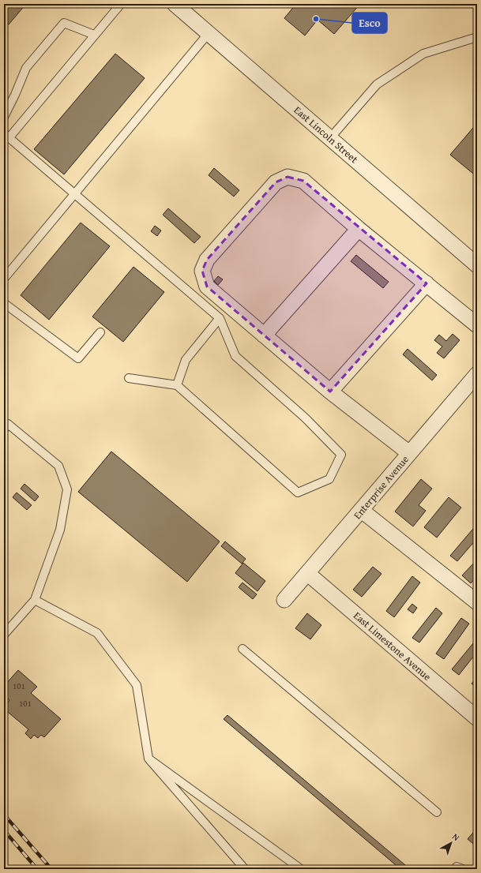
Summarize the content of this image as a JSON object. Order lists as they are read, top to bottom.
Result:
{
  "streets": {
    "street": ["East Lincoln Street", "Enterprise Avenue", "East Limestone Avenue"]
  },
  "crossings": [
    ["Enterprise Avenue", "East Limestone Avenue"]
  ],
  "places": ["Esco"],
  "house_numbers": ["101", "101"],
  "north": "top right"
}
